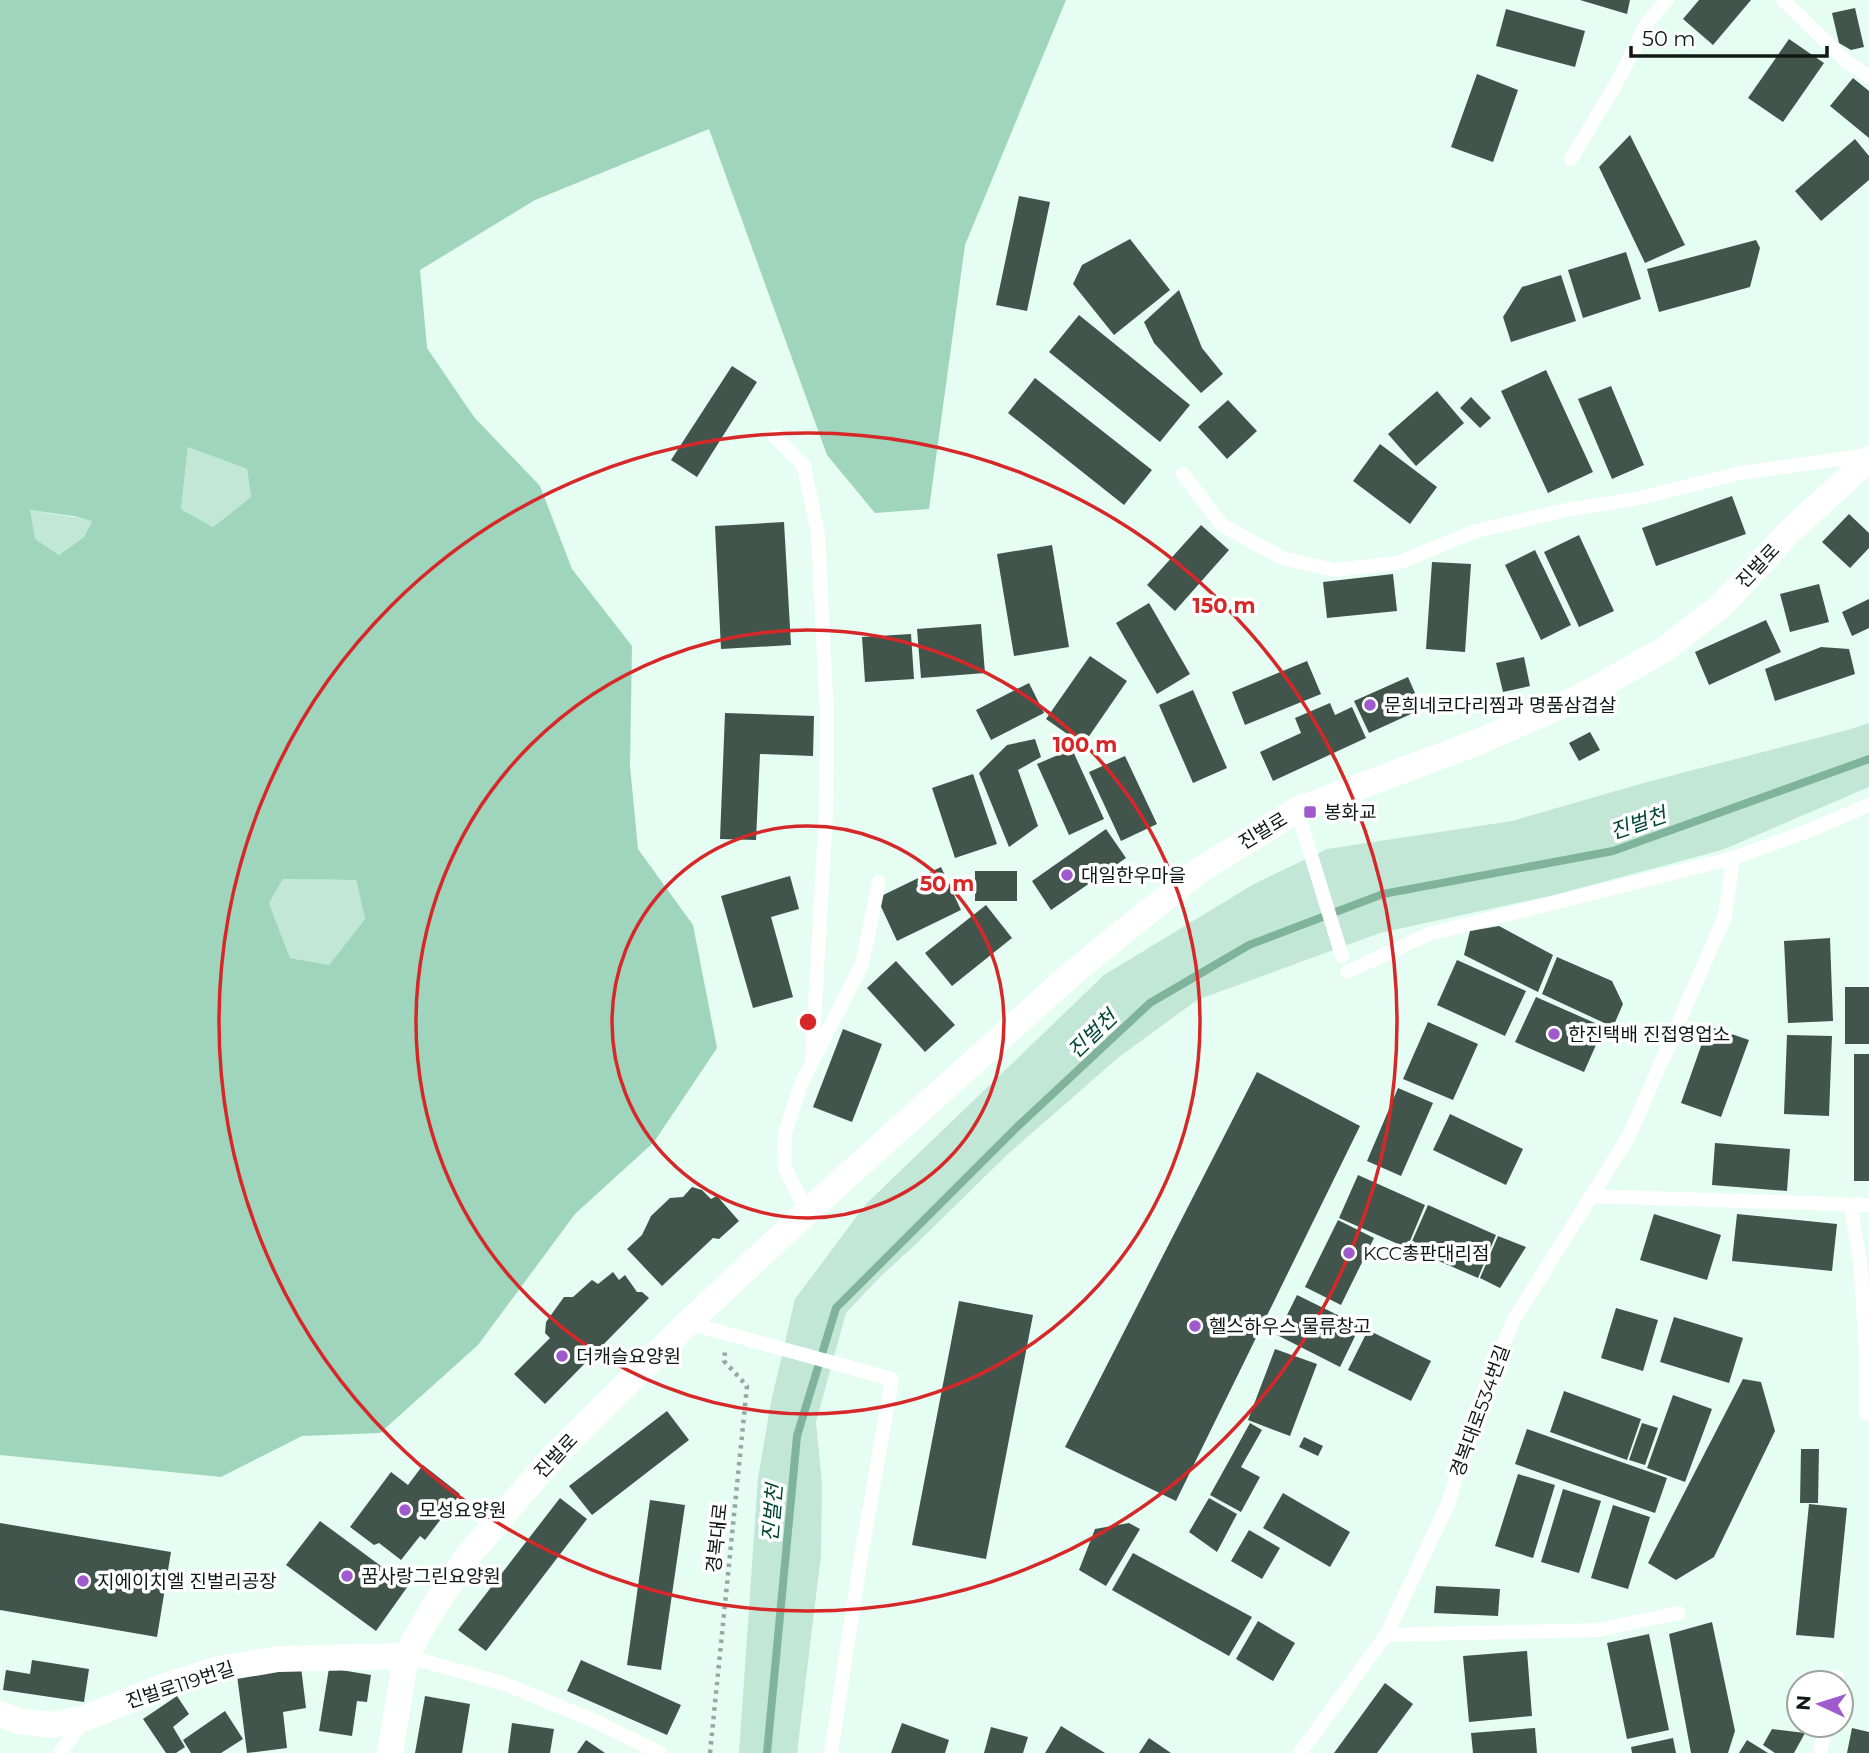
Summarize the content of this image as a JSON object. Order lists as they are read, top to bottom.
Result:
{
  "streets": {
    "street": ["진벌로", "진벌로119번길"],
    "lane": ["경복대로534번길"],
    "path": ["경복대로"]
  },
  "crossings": [
    ["진벌로", "진벌로119번길"]
  ],
  "water": ["진벌천"],
  "places": {
    "other": [
      "문희네코다리찜과 명품삼겹살",
      "대일한우마을",
      "한진택배 진접영업소",
      "KCC총판대리점",
      "헬스하우스 물류창고",
      "더캐슬요양원",
      "모성요양원",
      "꿈사랑그린요양원",
      "지에이치엘 진벌리공장"
    ],
    "transit": ["봉화교"]
  },
  "scale_bar": "50 m",
  "north": "left",
  "rings": ["150 m", "100 m", "50 m"]
}
